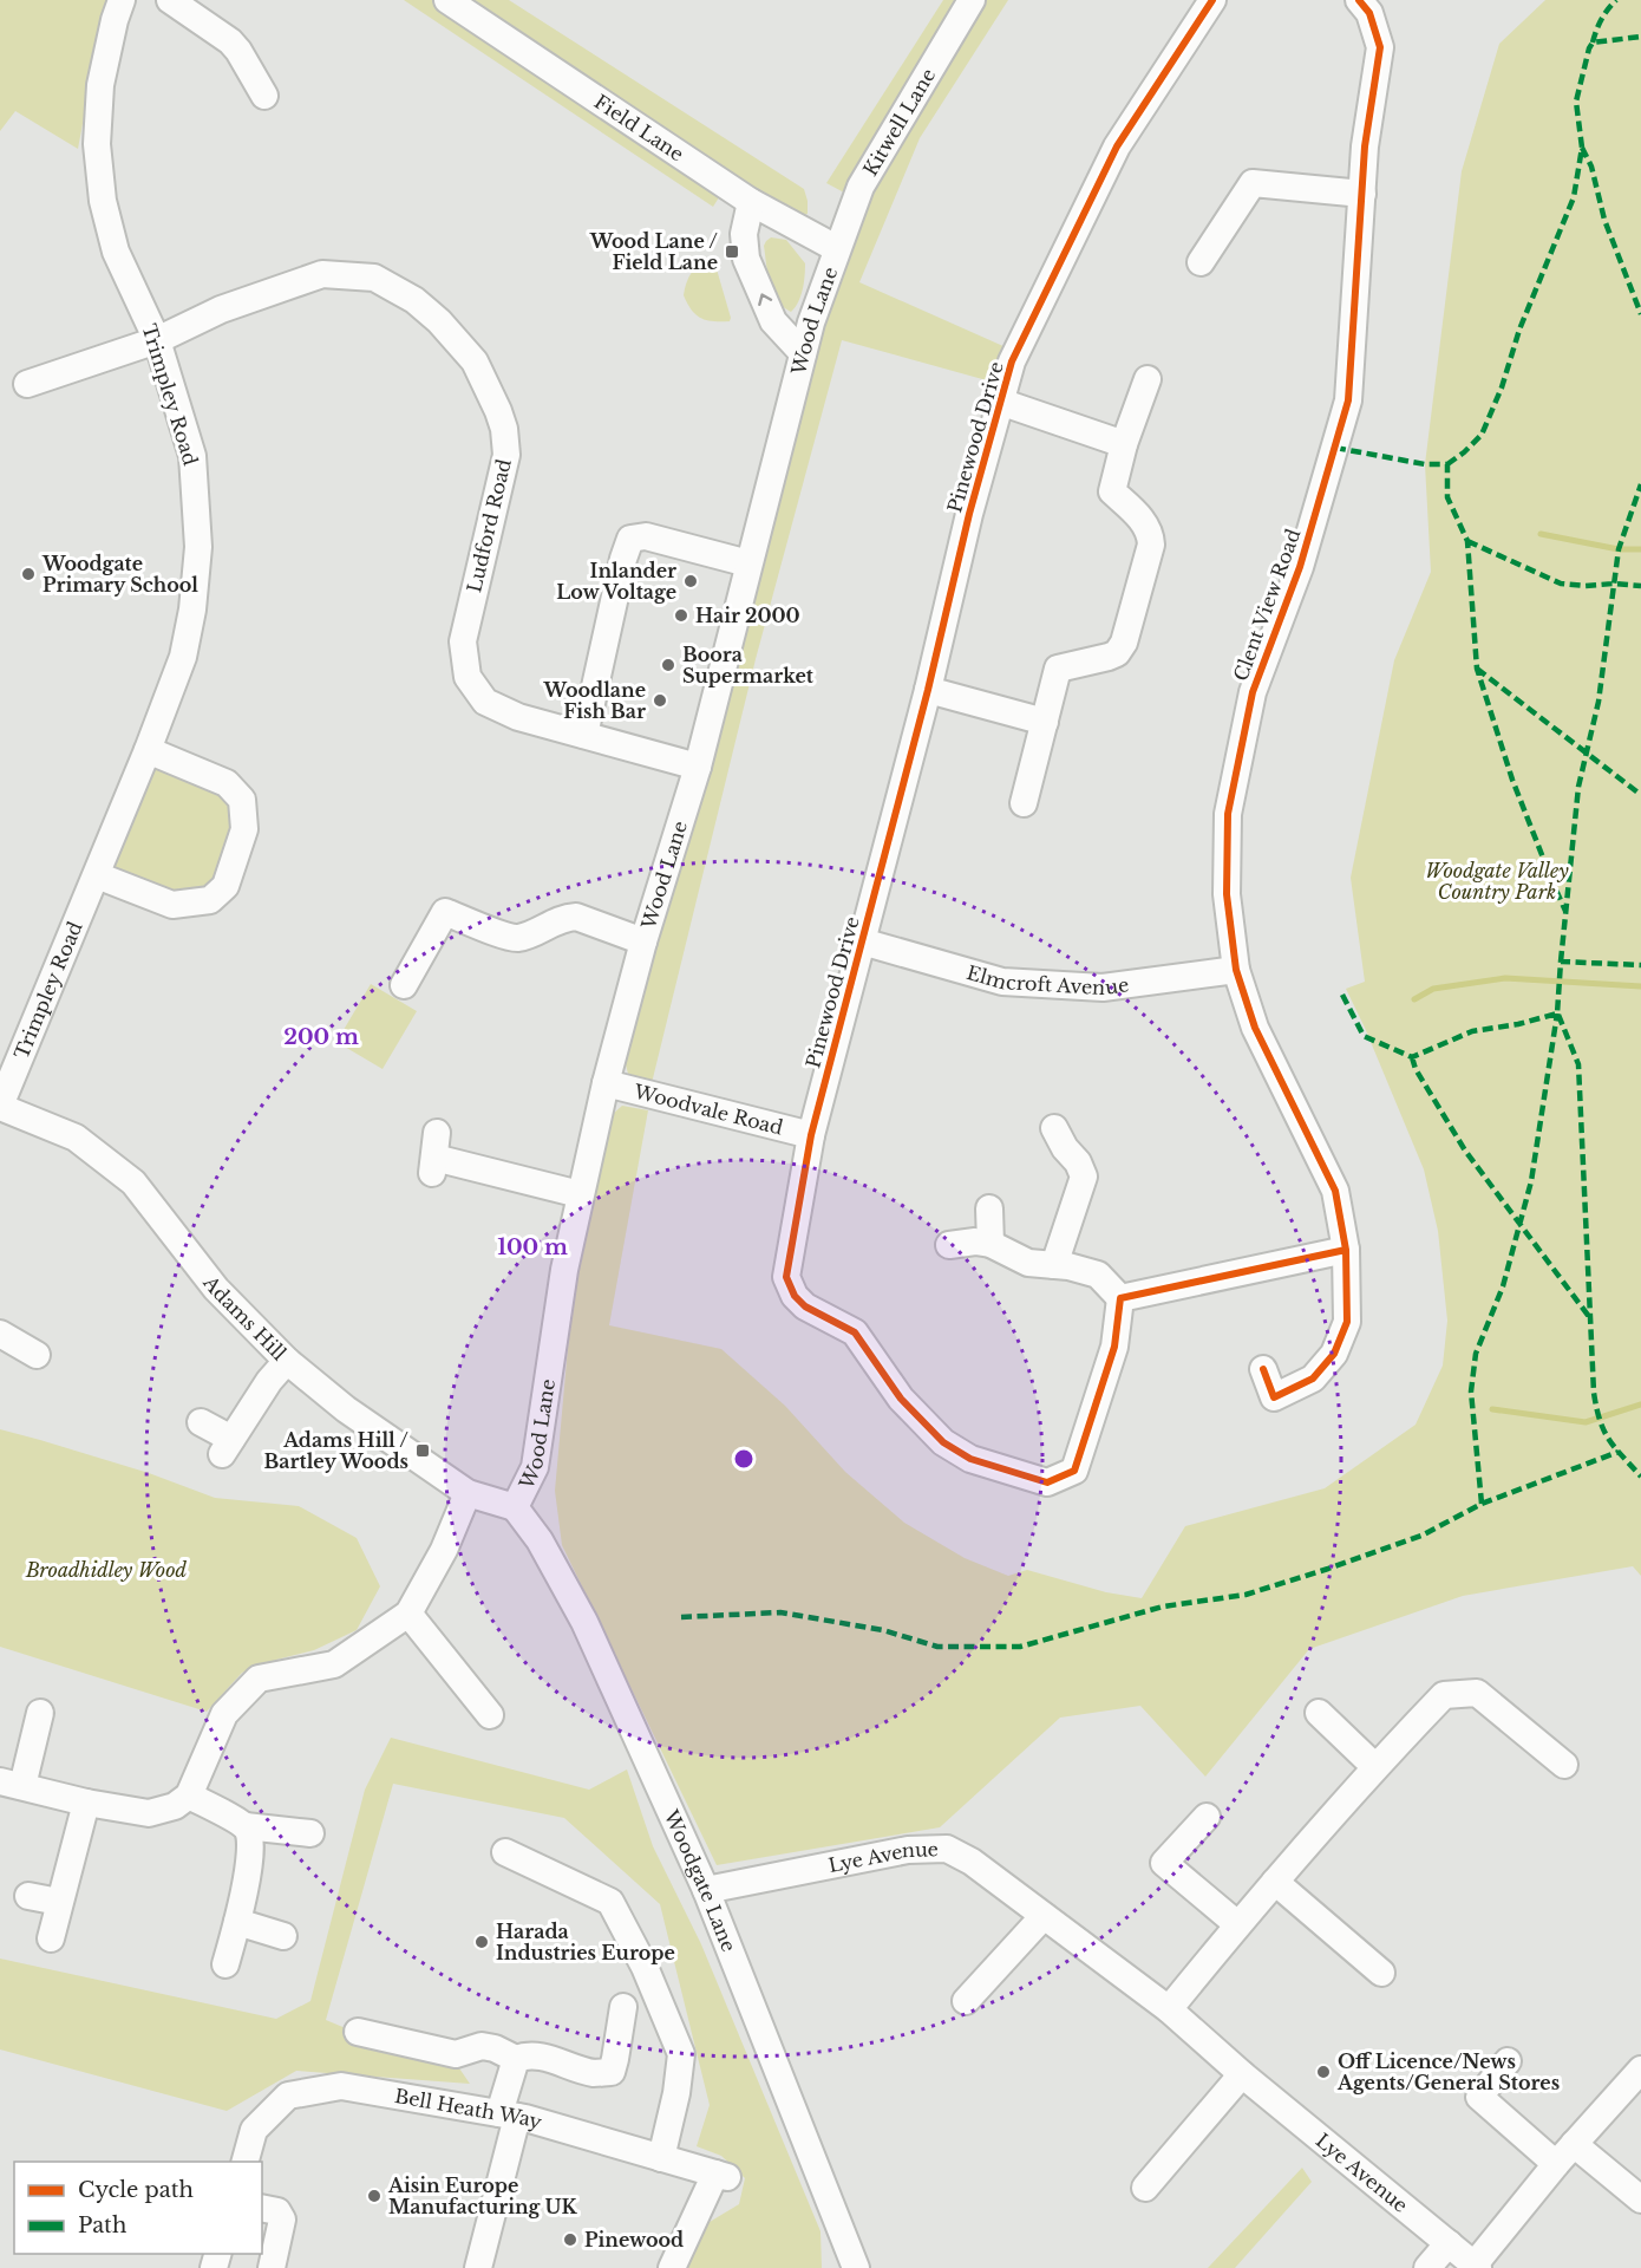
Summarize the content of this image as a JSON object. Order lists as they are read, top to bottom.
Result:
{
  "streets": {
    "street": [
      "Kitwell Lane",
      "Field Lane",
      "Wood Lane",
      "Trimpley Road",
      "Pinewood Drive",
      "Ludford Road",
      "Clent View Road",
      "Elmcroft Avenue",
      "Woodvale Road",
      "Adams Hill",
      "Lye Avenue",
      "Woodgate Lane",
      "Bell Heath Way"
    ]
  },
  "crossings": [
    ["Kitwell Lane", "Field Lane"],
    ["Kitwell Lane", "Wood Lane"],
    ["Field Lane", "Wood Lane"],
    ["Wood Lane", "Ludford Road"],
    ["Wood Lane", "Woodvale Road"],
    ["Wood Lane", "Adams Hill"],
    ["Wood Lane", "Woodgate Lane"],
    ["Trimpley Road", "Ludford Road"],
    ["Trimpley Road", "Adams Hill"],
    ["Pinewood Drive", "Elmcroft Avenue"],
    ["Pinewood Drive", "Woodvale Road"],
    ["Clent View Road", "Elmcroft Avenue"],
    ["Adams Hill", "Woodgate Lane"],
    ["Lye Avenue", "Woodgate Lane"]
  ],
  "parks": ["Woodgate Valley Country Park", "Broadhidley Wood"],
  "places": {
    "transit": ["Wood Lane / Field Lane", "Adams Hill / Bartley Woods"],
    "other": [
      "Woodgate Primary School",
      "Inlander Low Voltage",
      "Hair 2000",
      "Boora Supermarket",
      "Woodlane Fish Bar",
      "Harada Industries Europe",
      "Off Licence/News Agents/General Stores",
      "Aisin Europe Manufacturing UK",
      "Pinewood"
    ]
  },
  "legend": ["Cycle path", "Path"],
  "rings": ["200 m", "100 m"]
}
